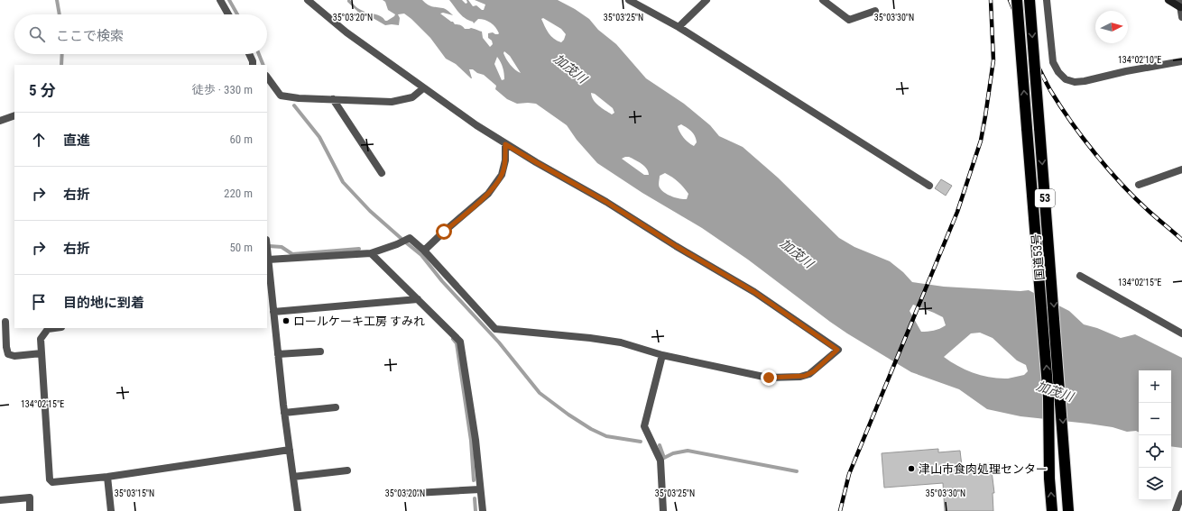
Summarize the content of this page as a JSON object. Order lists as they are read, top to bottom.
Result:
{
  "streets": {
    "highway": ["53", "国道53号"]
  },
  "water": ["加茂川"],
  "places": ["ロールケーキ工房 すみれ", "津山市食肉処理センター"],
  "north": "right",
  "page": {
    "search": "ここで検索",
    "heading": ["5 分", "徒歩 · 330 m"],
    "list": [
      ["直進", "60 m"],
      ["右折", "220 m"],
      ["右折", "50 m"],
      "目的地に到着"
    ],
    "map_buttons": ["+", "−"]
  },
  "coordinates": [
    "35°03'20\"N",
    "35°03'25\"N",
    "35°03'30\"N",
    "134°02'10\"E",
    "134°02'15\"E",
    "35°03'15\"N"
  ]
}
